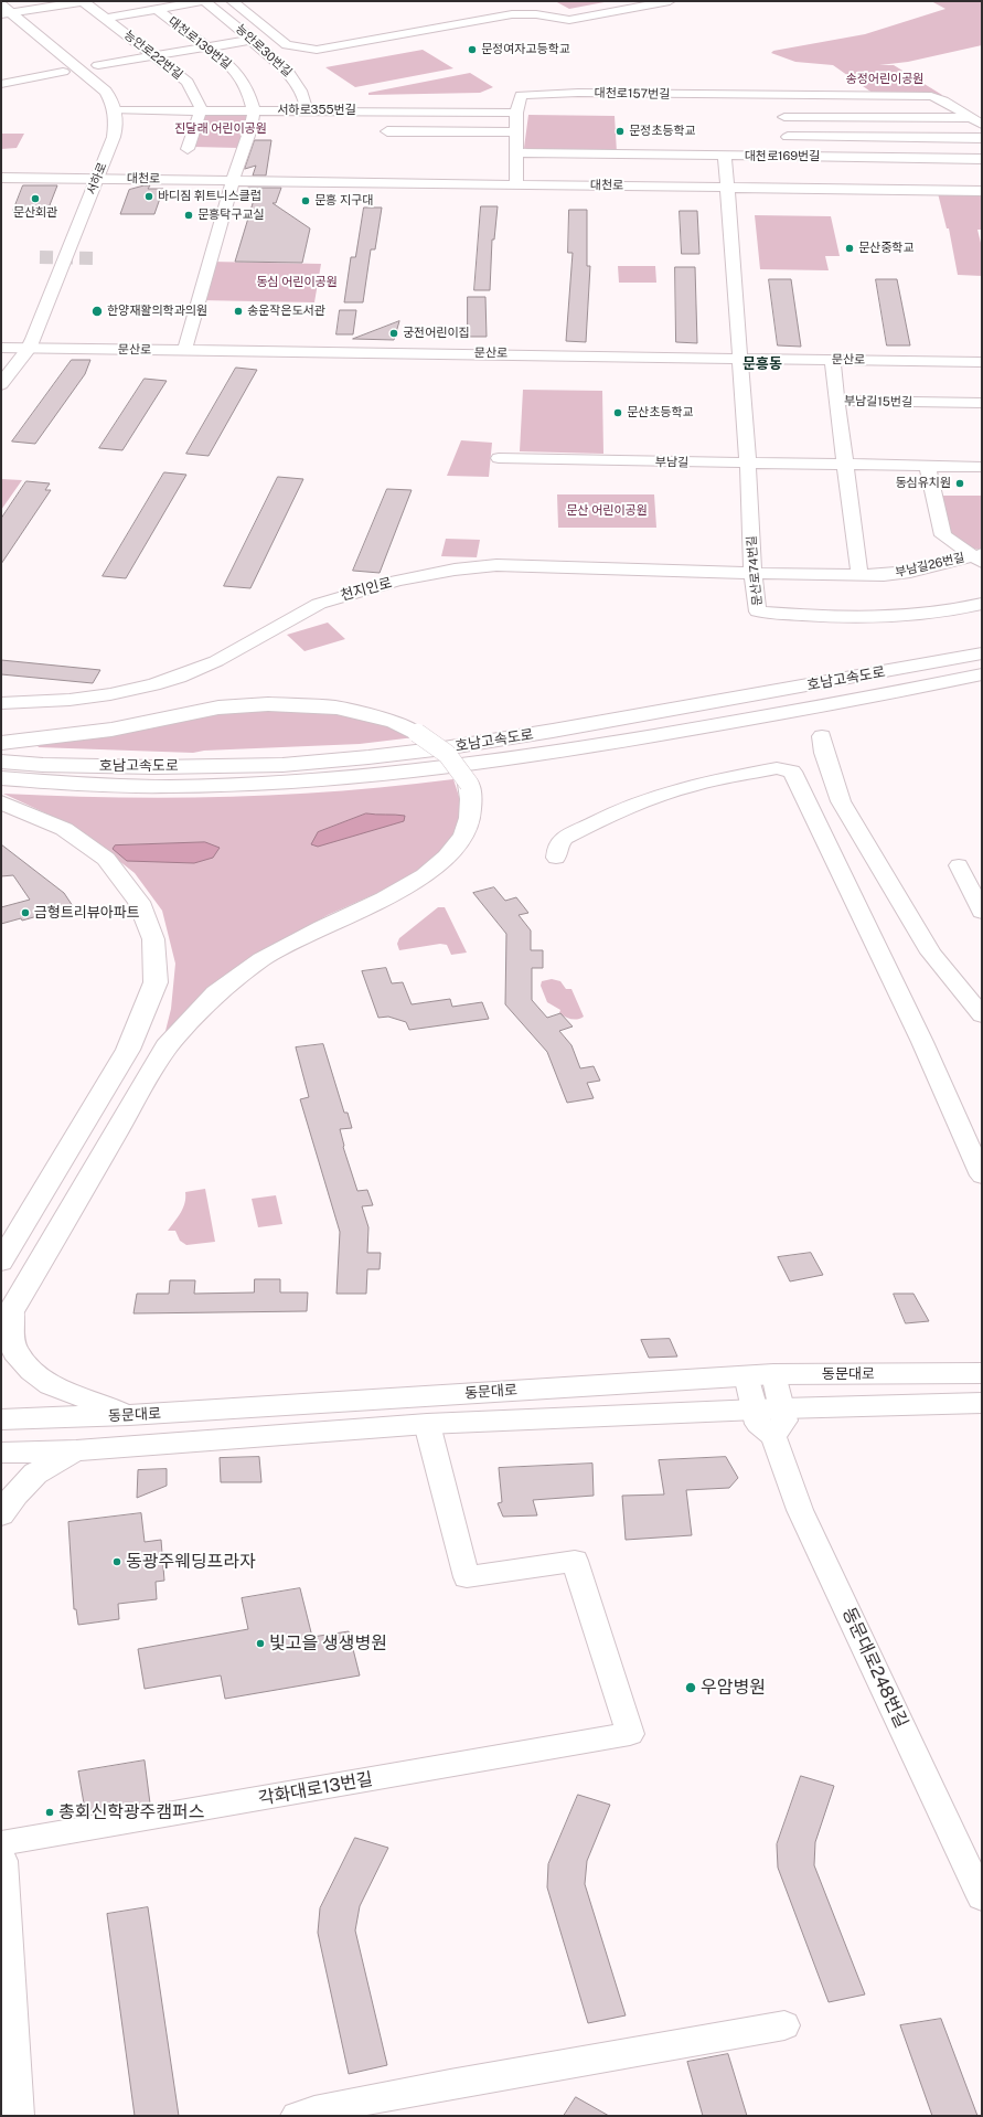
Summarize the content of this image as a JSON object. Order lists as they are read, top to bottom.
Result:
{
  "streets": {
    "main road": ["서하로", "호남고속도로", "동문대로"],
    "street": [
      "대천로139번길",
      "능안로30번길",
      "능안로22번길",
      "대천로157번길",
      "서하로355번길",
      "대천로169번길",
      "대천로",
      "문산로",
      "부남길15번길",
      "부남길",
      "부남길26번길",
      "문산로74번길",
      "천지인로",
      "동문대로248번길",
      "각화대로13번길"
    ]
  },
  "crossings": [
    ["대천로139번길", "서하로355번길"],
    ["능안로30번길", "서하로355번길"],
    ["능안로22번길", "서하로355번길"],
    ["대천로157번길", "서하로355번길"],
    ["대천로157번길", "대천로"],
    ["서하로355번길", "서하로"],
    ["대천로169번길", "대천로"],
    ["대천로169번길", "문산로"],
    ["대천로169번길", "문산로74번길"],
    ["서하로", "대천로"],
    ["서하로", "문산로"],
    ["문산로", "문산로74번길"],
    ["부남길15번길", "부남길"],
    ["부남길", "문산로74번길"],
    ["부남길26번길", "문산로74번길"],
    ["부남길26번길", "천지인로"],
    ["문산로74번길", "천지인로"],
    ["동문대로", "동문대로248번길"],
    ["동문대로", "각화대로13번길"]
  ],
  "districts": ["문흥동"],
  "parks": [
    "송정어린이공원",
    "진달래 어린이공원",
    "동심 어린이공원",
    "문산 어린이공원"
  ],
  "places": [
    "문정여자고등학교",
    "문정초등학교",
    "바디짐 휘트니스클럽",
    "문산회관",
    "문흥 지구대",
    "문흥탁구교실",
    "문산중학교",
    "한양재활의학과의원",
    "송운작은도서관",
    "궁전어린이집",
    "문산초등학교",
    "동심유치원",
    "금형트리뷰아파트",
    "동광주웨딩프라자",
    "빛고을 생생병원",
    "우암병원",
    "총회신학광주캠퍼스"
  ]
}
